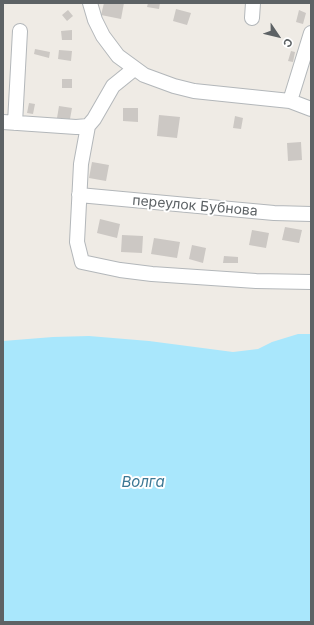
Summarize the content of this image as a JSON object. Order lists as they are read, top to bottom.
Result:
{
  "streets": {
    "street": ["переулок Бубнова"]
  },
  "water": ["Волга"],
  "north": "bottom right"
}
